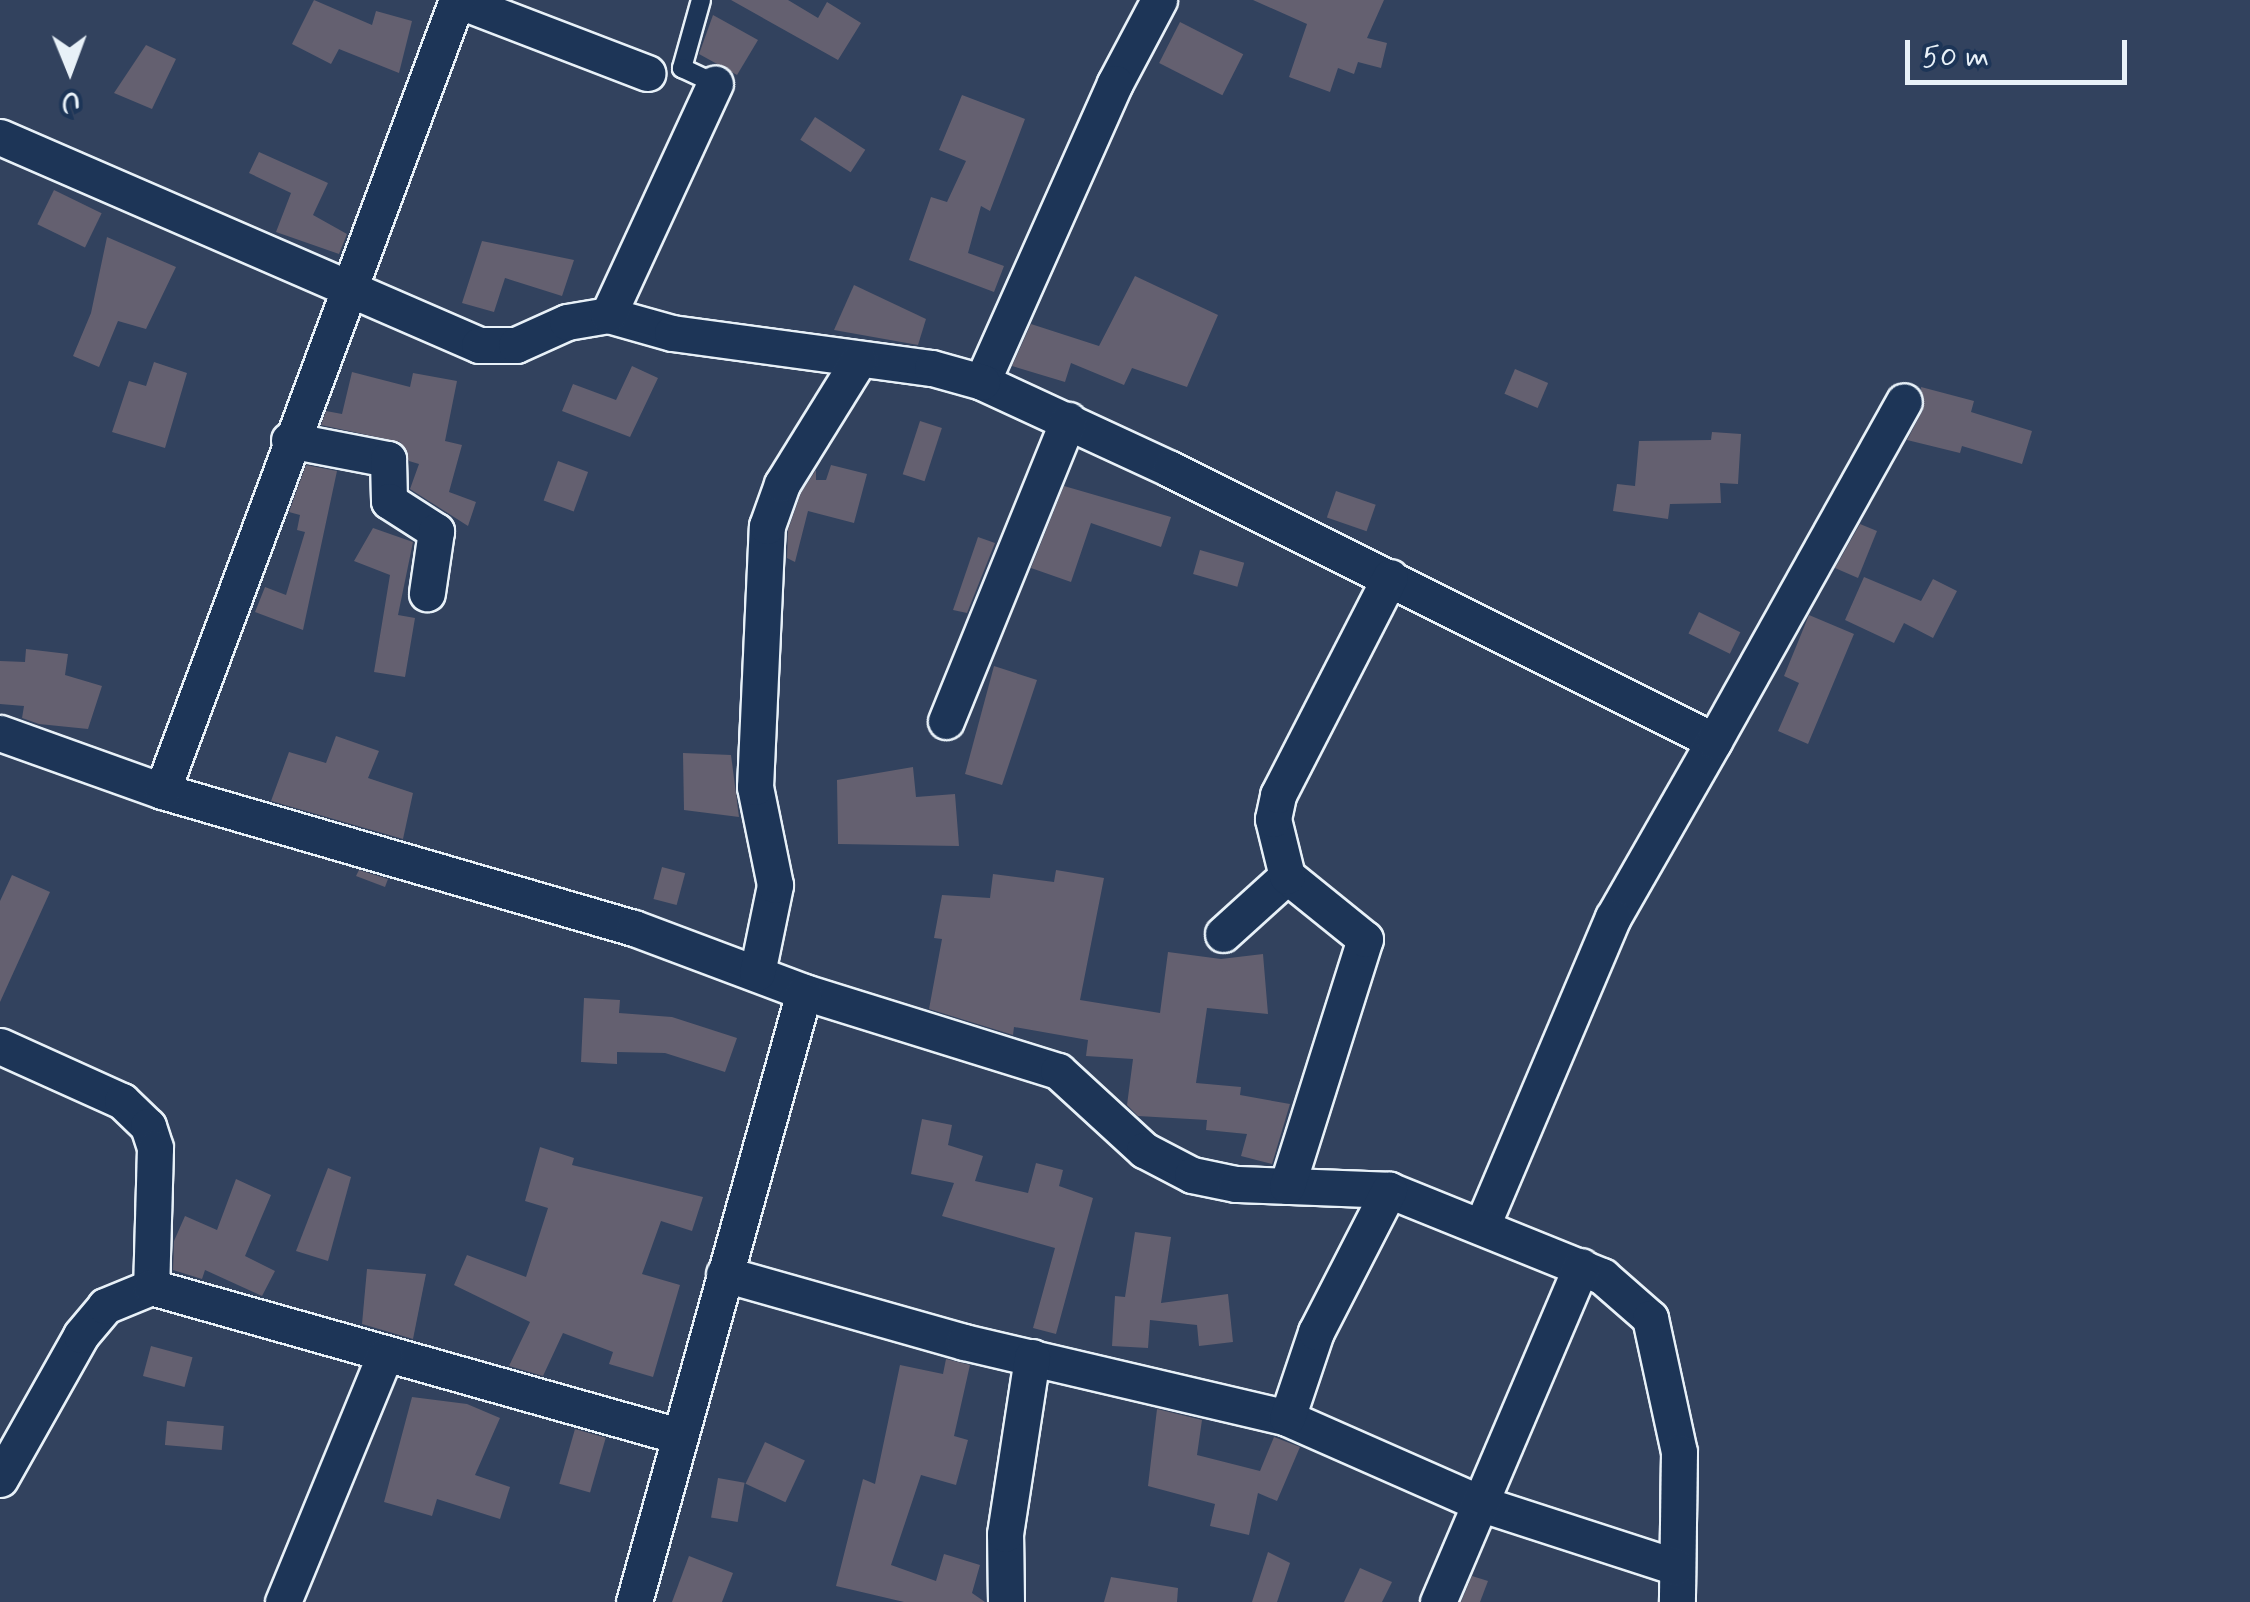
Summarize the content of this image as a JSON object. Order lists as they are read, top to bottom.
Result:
{
  "scale_bar": "50 m",
  "north": "bottom"
}
